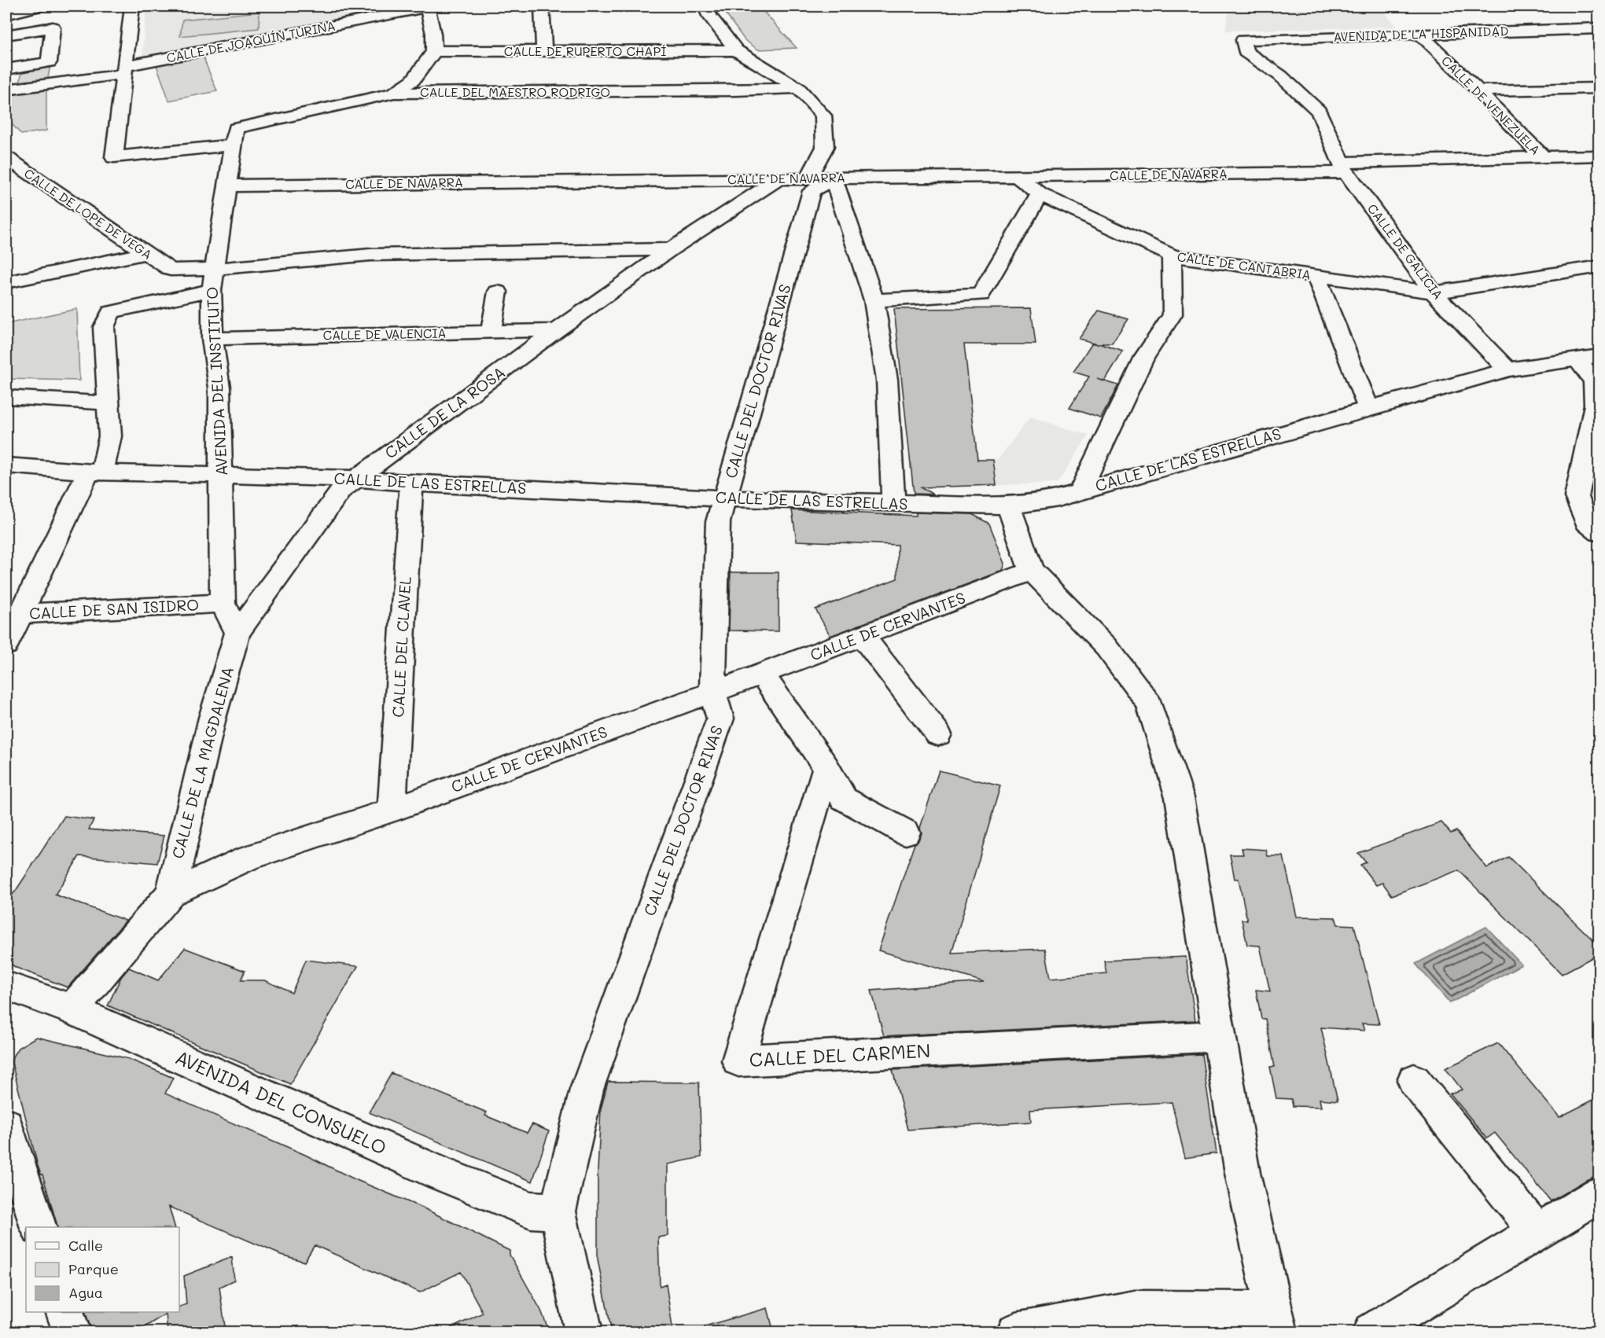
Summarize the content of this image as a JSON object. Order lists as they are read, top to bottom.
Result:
{
  "streets": {
    "street": [
      "AVENIDA DE LA HISPANIDAD",
      "CALLE DE JOAQUÍN TURINA",
      "CALLE DE RUPERTO CHAPÍ",
      "CALLE DEL MAESTRO RODRIGO",
      "CALLE DE VENEZUELA",
      "CALLE DE NAVARRA",
      "CALLE DE LOPE DE VEGA",
      "CALLE DE GALICIA",
      "CALLE DE CANTABRIA",
      "CALLE DE VALENCIA",
      "AVENIDA DEL INSTITUTO",
      "CALLE DEL DOCTOR RIVAS",
      "CALLE DE LA ROSA",
      "CALLE DE LAS ESTRELLAS",
      "CALLE DE SAN ISIDRO",
      "CALLE DE CERVANTES",
      "CALLE DEL CLAVEL",
      "CALLE DE LA MAGDALENA",
      "CALLE DEL CARMEN",
      "AVENIDA DEL CONSUELO"
    ]
  },
  "crossings": [
    ["AVENIDA DE LA HISPANIDAD", "CALLE DE VENEZUELA"],
    ["AVENIDA DE LA HISPANIDAD", "CALLE DE GALICIA"],
    ["CALLE DE JOAQUÍN TURINA", "CALLE DEL MAESTRO RODRIGO"],
    ["CALLE DEL MAESTRO RODRIGO", "AVENIDA DEL INSTITUTO"],
    ["CALLE DE VENEZUELA", "CALLE DE NAVARRA"],
    ["CALLE DE NAVARRA", "CALLE DE GALICIA"],
    ["CALLE DE NAVARRA", "CALLE DE CANTABRIA"],
    ["CALLE DE NAVARRA", "AVENIDA DEL INSTITUTO"],
    ["CALLE DE NAVARRA", "CALLE DEL DOCTOR RIVAS"],
    ["CALLE DE NAVARRA", "CALLE DE LA ROSA"],
    ["CALLE DE LOPE DE VEGA", "AVENIDA DEL INSTITUTO"],
    ["CALLE DE GALICIA", "CALLE DE CANTABRIA"],
    ["CALLE DE GALICIA", "CALLE DE LAS ESTRELLAS"],
    ["CALLE DE VALENCIA", "AVENIDA DEL INSTITUTO"],
    ["CALLE DE VALENCIA", "CALLE DE LA ROSA"],
    ["AVENIDA DEL INSTITUTO", "CALLE DE LA ROSA"],
    ["AVENIDA DEL INSTITUTO", "CALLE DE LAS ESTRELLAS"],
    ["AVENIDA DEL INSTITUTO", "CALLE DE SAN ISIDRO"],
    ["AVENIDA DEL INSTITUTO", "CALLE DE LA MAGDALENA"],
    ["CALLE DEL DOCTOR RIVAS", "CALLE DE LAS ESTRELLAS"],
    ["CALLE DEL DOCTOR RIVAS", "CALLE DE CERVANTES"],
    ["CALLE DEL DOCTOR RIVAS", "AVENIDA DEL CONSUELO"],
    ["CALLE DE LA ROSA", "CALLE DE LAS ESTRELLAS"],
    ["CALLE DE LA ROSA", "CALLE DE LA MAGDALENA"],
    ["CALLE DE LAS ESTRELLAS", "CALLE DEL CLAVEL"],
    ["CALLE DE CERVANTES", "CALLE DEL CLAVEL"],
    ["CALLE DE CERVANTES", "CALLE DE LA MAGDALENA"],
    ["CALLE DE CERVANTES", "AVENIDA DEL CONSUELO"]
  ],
  "legend": ["Calle", "Parque", "Agua"]
}
